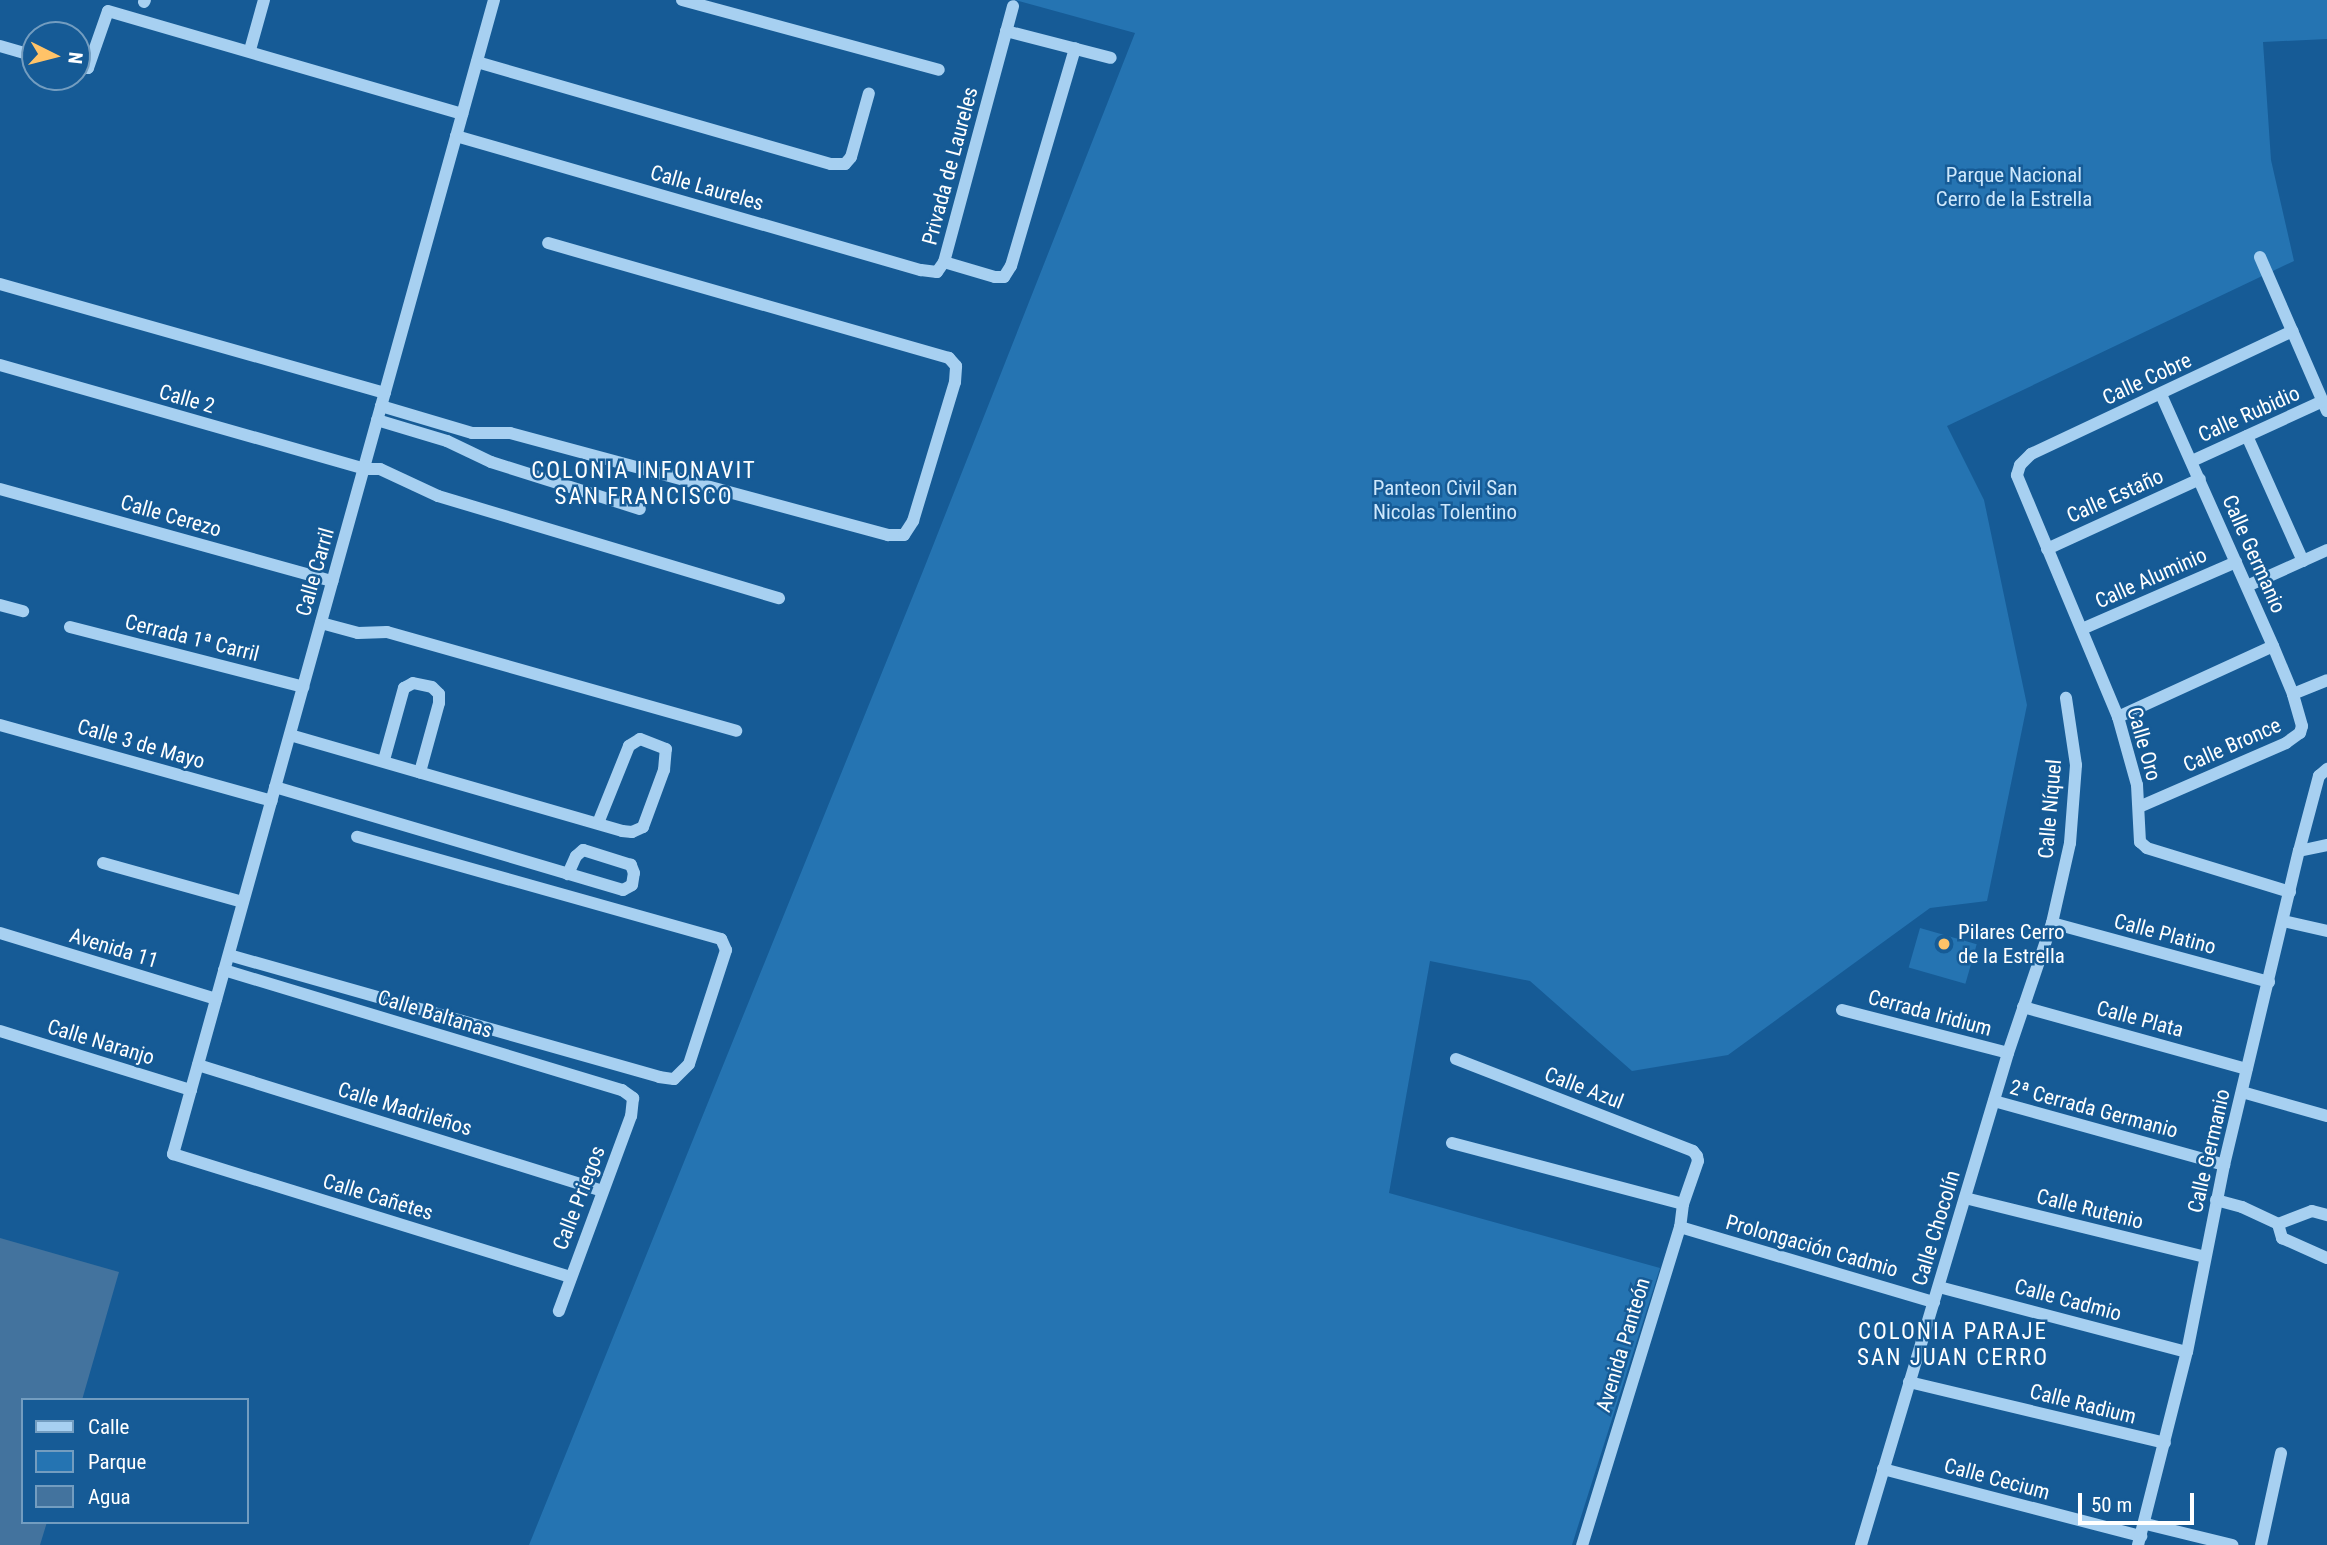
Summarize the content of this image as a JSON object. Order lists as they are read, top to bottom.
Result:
{
  "streets": {
    "street": [
      "Privada de Laureles",
      "Calle Laureles",
      "Calle Cobre",
      "Calle 2",
      "Calle Rubidio",
      "Calle Estaño",
      "Calle Cerezo",
      "Calle Germanio",
      "Calle Carril",
      "Calle Aluminio",
      "Cerrada 1ª Carril",
      "Calle 3 de Mayo",
      "Calle Oro",
      "Calle Bronce",
      "Calle Níquel",
      "Calle Platino",
      "Avenida 11",
      "Cerrada Iridium",
      "Calle Baltanas",
      "Calle Plata",
      "Calle Naranjo",
      "Calle Azul",
      "Calle Madrileños",
      "2ª Cerrada Germanio",
      "Calle Cañetes",
      "Calle Priegos",
      "Calle Rutenio",
      "Calle Chocolín",
      "Prolongación Cadmio",
      "Calle Cadmio",
      "Avenida Panteón",
      "Calle Radium",
      "Calle Cecium"
    ]
  },
  "crossings": [
    ["Privada de Laureles", "Calle Laureles"],
    ["Calle Laureles", "Calle Carril"],
    ["Calle Cobre", "Calle Estaño"],
    ["Calle Cobre", "Calle Germanio"],
    ["Calle 2", "Calle Carril"],
    ["Calle Rubidio", "Calle Germanio"],
    ["Calle Estaño", "Calle Germanio"],
    ["Calle Cerezo", "Calle Carril"],
    ["Calle Germanio", "Calle Aluminio"],
    ["Calle Germanio", "Calle Oro"],
    ["Calle Germanio", "Calle Bronce"],
    ["Calle Germanio", "Calle Platino"],
    ["Calle Germanio", "Calle Plata"],
    ["Calle Germanio", "2ª Cerrada Germanio"],
    ["Calle Germanio", "Calle Rutenio"],
    ["Calle Germanio", "Calle Cadmio"],
    ["Calle Germanio", "Calle Radium"],
    ["Calle Germanio", "Calle Cecium"],
    ["Calle Carril", "Cerrada 1ª Carril"],
    ["Calle Carril", "Calle 3 de Mayo"],
    ["Calle Carril", "Avenida 11"],
    ["Calle Carril", "Calle Baltanas"],
    ["Calle Carril", "Calle Naranjo"],
    ["Calle Carril", "Calle Madrileños"],
    ["Calle Carril", "Calle Cañetes"],
    ["Calle Aluminio", "Calle Oro"],
    ["Calle Oro", "Calle Bronce"],
    ["Calle Níquel", "Calle Platino"],
    ["Calle Níquel", "Calle Chocolín"],
    ["Calle Platino", "Calle Chocolín"],
    ["Cerrada Iridium", "Calle Chocolín"],
    ["Calle Baltanas", "Calle Priegos"],
    ["Calle Plata", "Calle Chocolín"],
    ["Calle Azul", "Avenida Panteón"],
    ["Calle Madrileños", "Calle Priegos"],
    ["2ª Cerrada Germanio", "Calle Chocolín"],
    ["Calle Cañetes", "Calle Priegos"],
    ["Calle Rutenio", "Calle Chocolín"],
    ["Calle Chocolín", "Prolongación Cadmio"],
    ["Calle Chocolín", "Calle Cadmio"],
    ["Calle Chocolín", "Calle Radium"],
    ["Calle Chocolín", "Calle Cecium"],
    ["Prolongación Cadmio", "Avenida Panteón"]
  ],
  "districts": ["COLONIA INFONAVIT SAN FRANCISCO", "COLONIA PARAJE SAN JUAN CERRO"],
  "parks": ["Parque Nacional Cerro de la Estrella", "Panteon Civil San Nicolas Tolentino"],
  "places": ["Pilares Cerro de la Estrella"],
  "legend": ["Calle", "Parque", "Agua"],
  "scale_bar": "50 m",
  "north": "right"
}
